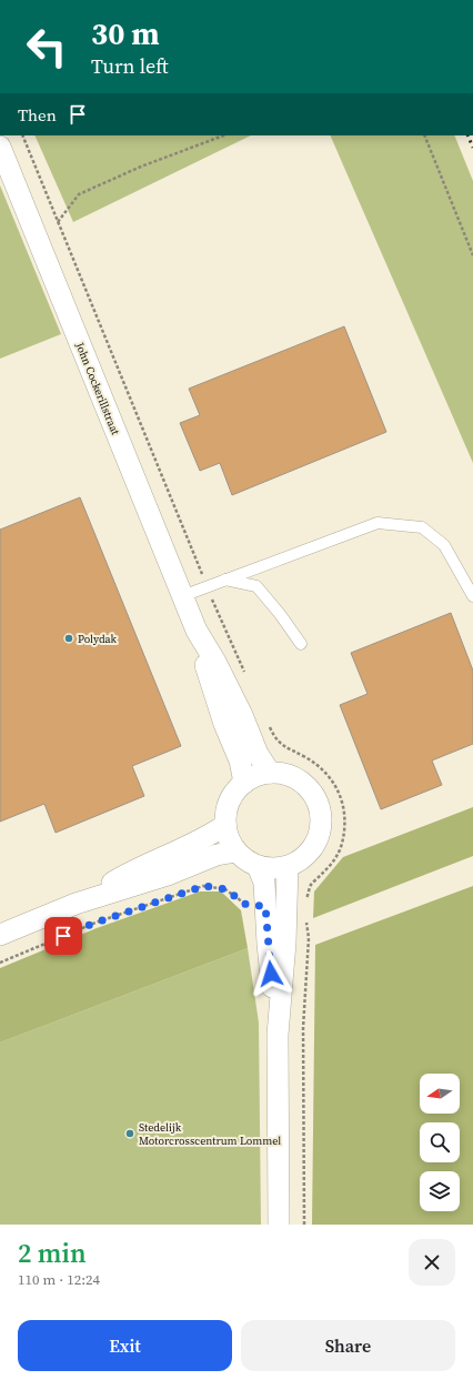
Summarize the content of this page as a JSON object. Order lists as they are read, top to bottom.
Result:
{
  "streets": {
    "street": ["John Cockerillstraat"]
  },
  "places": ["Polydak", "Stedelijk Motorcrosscentrum Lommel"],
  "north": "left",
  "page": {
    "turn": ["30 m", "Turn left"],
    "then": "Then",
    "heading": ["2 min", "110 m · 12:24"],
    "buttons": ["Exit", "Share"]
  }
}
